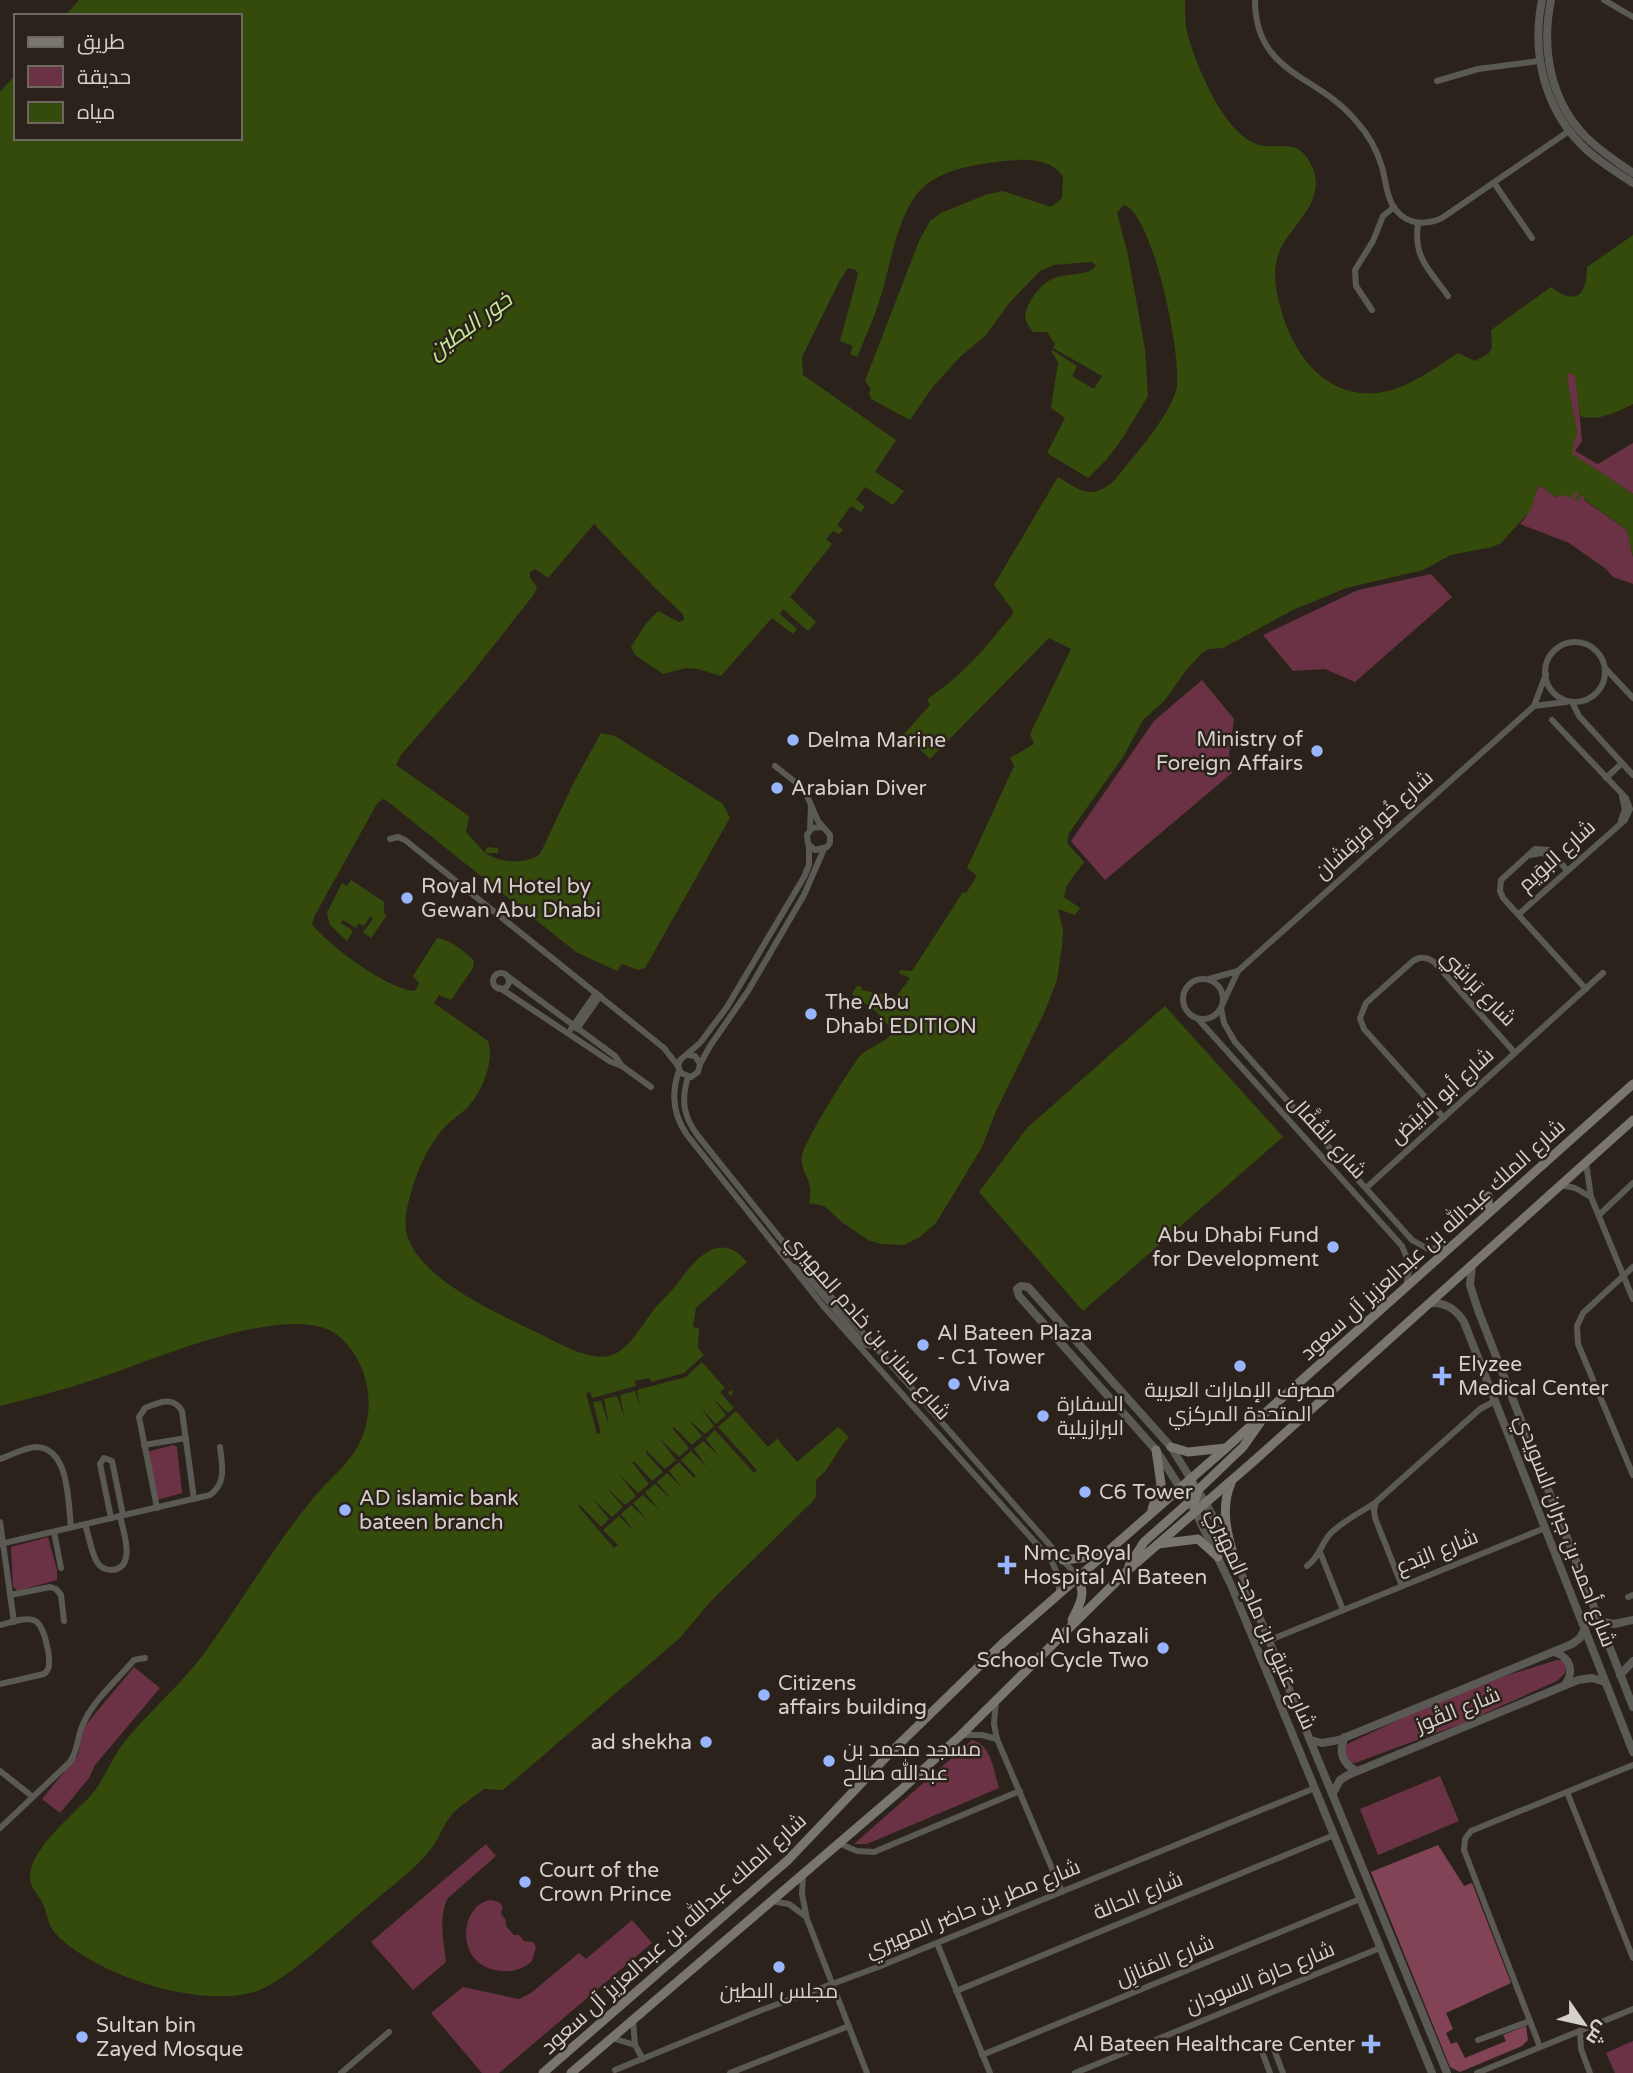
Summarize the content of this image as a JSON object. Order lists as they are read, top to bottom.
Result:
{
  "streets": {
    "main road": ["شارع الملك عبدالله بن عبدالعزيز آل سعود"],
    "street": [
      "شارع خُور قِرقِشان",
      "شارع البوَيم",
      "شارع بَراشِي",
      "شارع أبو الأبيَض",
      "شارع القُفَّال",
      "شارع سنان بن خادم المهيري",
      "شارع أحمد بن جبران السويدي",
      "شارع البَدع",
      "شارع عتيق بن ماجد المهيري",
      "شارع القُوز",
      "شارع الحالة",
      "شارع مطر بن حاضر المهيري",
      "شارع المَنازِل",
      "شارع حارة السودان"
    ]
  },
  "crossings": [
    ["شارع خُور قِرقِشان", "شارع القُفَّال"],
    ["شارع بَراشِي", "شارع أبو الأبيَض"],
    ["شارع أبو الأبيَض", "شارع القُفَّال"],
    ["شارع القُفَّال", "شارع الملك عبدالله بن عبدالعزيز آل سعود"],
    ["شارع الملك عبدالله بن عبدالعزيز آل سعود", "شارع سنان بن خادم المهيري"],
    ["شارع الملك عبدالله بن عبدالعزيز آل سعود", "شارع أحمد بن جبران السويدي"],
    ["شارع الملك عبدالله بن عبدالعزيز آل سعود", "شارع عتيق بن ماجد المهيري"],
    ["شارع أحمد بن جبران السويدي", "شارع البَدع"],
    ["شارع أحمد بن جبران السويدي", "شارع القُوز"],
    ["شارع البَدع", "شارع عتيق بن ماجد المهيري"],
    ["شارع عتيق بن ماجد المهيري", "شارع القُوز"],
    ["شارع عتيق بن ماجد المهيري", "شارع الحالة"],
    ["شارع عتيق بن ماجد المهيري", "شارع مطر بن حاضر المهيري"],
    ["شارع عتيق بن ماجد المهيري", "شارع المَنازِل"],
    ["شارع عتيق بن ماجد المهيري", "شارع حارة السودان"]
  ],
  "water": ["خور البطين"],
  "places": {
    "other": [
      "Delma Marine",
      "Ministry of Foreign Affairs",
      "Arabian Diver",
      "Royal M Hotel by Gewan Abu Dhabi",
      "The Abu Dhabi EDITION",
      "Abu Dhabi Fund for Development",
      "Al Bateen Plaza - C1 Tower",
      "مصرف الإمارات العربية المتحدة المركزي",
      "Viva",
      "السفارة البرازيلية",
      "C6 Tower",
      "AD islamic bank bateen branch",
      "Al Ghazali School Cycle Two",
      "Citizens affairs building",
      "ad shekha",
      "مسجد محمد بن عبدالله صالح",
      "Court of the Crown Prince",
      "مجلس البطين",
      "Sultan bin Zayed Mosque"
    ],
    "health": ["Elyzee Medical Center", "Nmc Royal Hospital Al Bateen", "Al Bateen Healthcare Center"]
  },
  "legend": ["طريق", "حديقة", "مياه"],
  "north": "bottom right"
}
